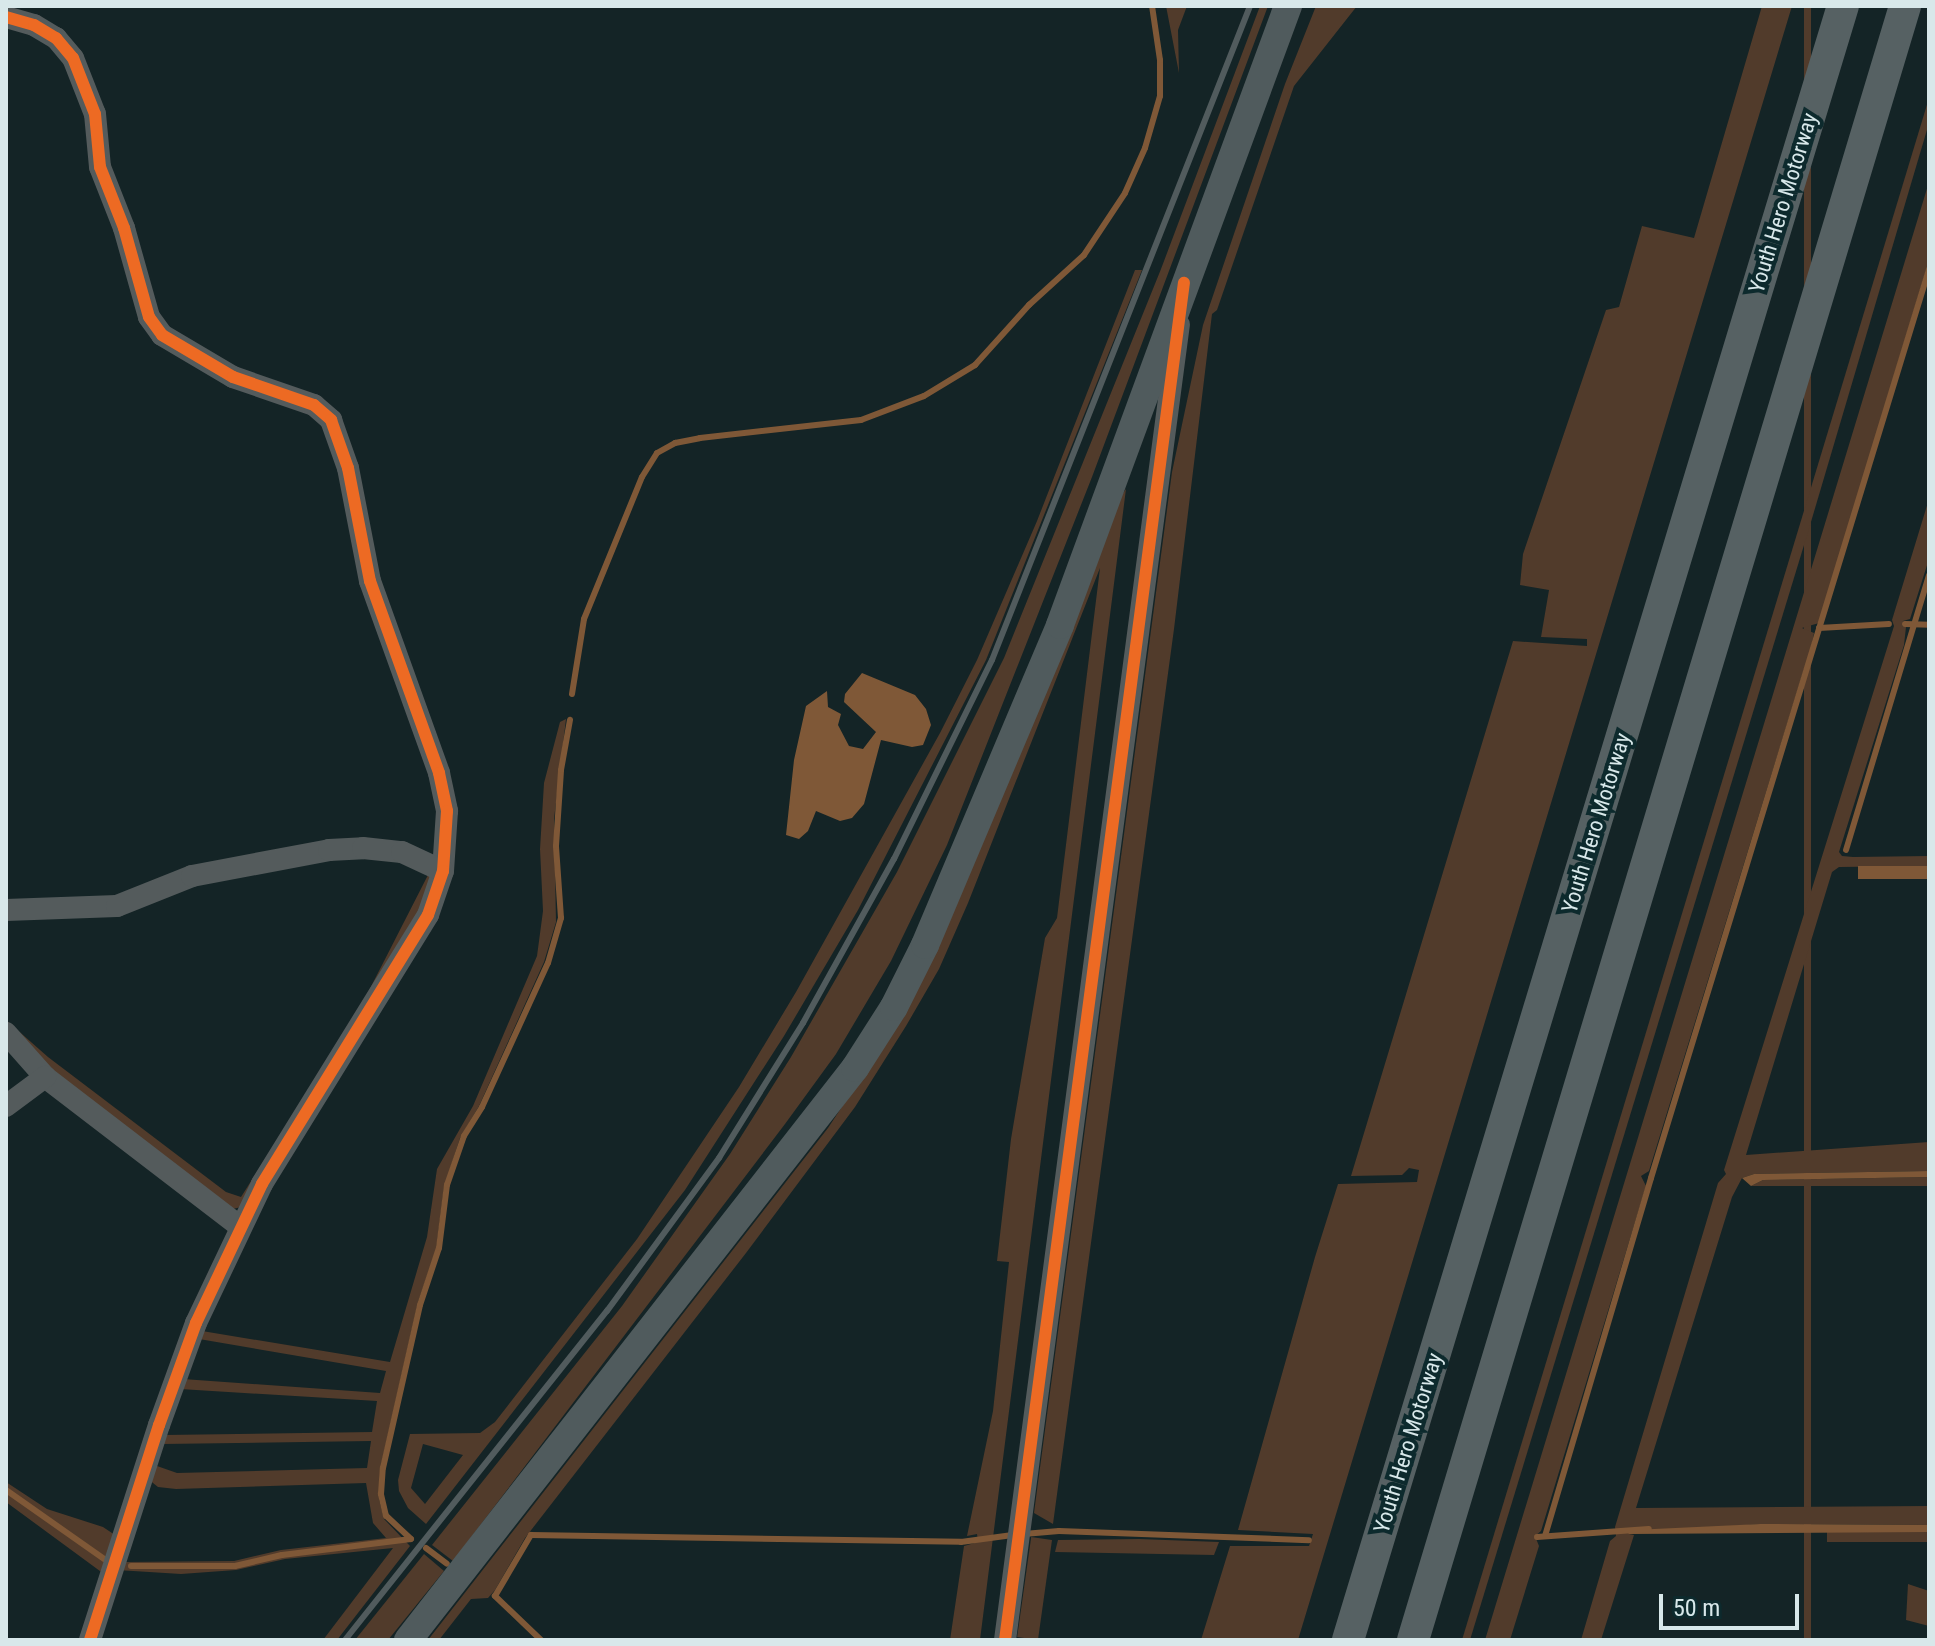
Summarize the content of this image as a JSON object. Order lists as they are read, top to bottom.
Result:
{
  "streets": {
    "highway": ["Youth Hero Motorway"]
  },
  "scale_bar": "50 m"
}
